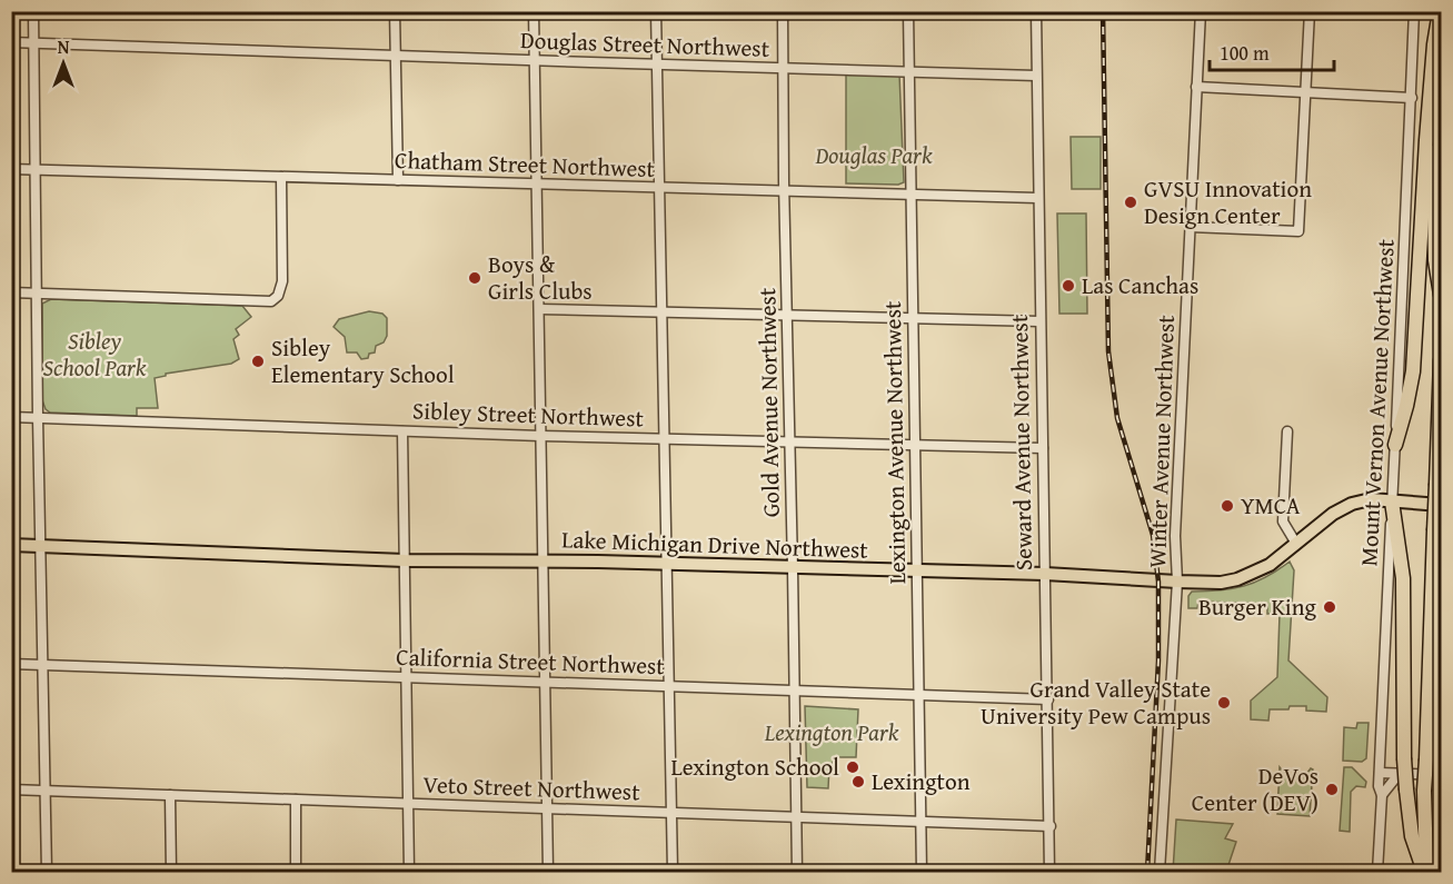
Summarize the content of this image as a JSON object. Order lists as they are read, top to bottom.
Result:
{
  "streets": {
    "main road": ["Lake Michigan Drive Northwest"],
    "street": [
      "Douglas Street Northwest",
      "Chatham Street Northwest",
      "Gold Avenue Northwest",
      "Mount Vernon Avenue Northwest",
      "Sibley Street Northwest",
      "Winter Avenue Northwest",
      "Lexington Avenue Northwest",
      "Seward Avenue Northwest",
      "California Street Northwest",
      "Veto Street Northwest"
    ]
  },
  "crossings": [
    ["Douglas Street Northwest", "Gold Avenue Northwest"],
    ["Douglas Street Northwest", "Lexington Avenue Northwest"],
    ["Douglas Street Northwest", "Seward Avenue Northwest"],
    ["Chatham Street Northwest", "Gold Avenue Northwest"],
    ["Chatham Street Northwest", "Lexington Avenue Northwest"],
    ["Chatham Street Northwest", "Seward Avenue Northwest"],
    ["Gold Avenue Northwest", "Sibley Street Northwest"],
    ["Gold Avenue Northwest", "Lake Michigan Drive Northwest"],
    ["Gold Avenue Northwest", "California Street Northwest"],
    ["Gold Avenue Northwest", "Veto Street Northwest"],
    ["Mount Vernon Avenue Northwest", "Lake Michigan Drive Northwest"],
    ["Sibley Street Northwest", "Lexington Avenue Northwest"],
    ["Sibley Street Northwest", "Seward Avenue Northwest"],
    ["Winter Avenue Northwest", "Lake Michigan Drive Northwest"],
    ["Lexington Avenue Northwest", "Lake Michigan Drive Northwest"],
    ["Lexington Avenue Northwest", "California Street Northwest"],
    ["Lexington Avenue Northwest", "Veto Street Northwest"],
    ["Seward Avenue Northwest", "Lake Michigan Drive Northwest"],
    ["Seward Avenue Northwest", "California Street Northwest"],
    ["Seward Avenue Northwest", "Veto Street Northwest"]
  ],
  "parks": ["Douglas Park", "Sibley School Park", "Lexington Park"],
  "places": [
    "GVSU Innovation Design Center",
    "Boys & Girls Clubs",
    "Las Canchas",
    "Sibley Elementary School",
    "YMCA",
    "Burger King",
    "Grand Valley State University Pew Campus",
    "Lexington School",
    "Lexington",
    "DeVos Center (DEV)"
  ],
  "scale_bar": "100 m",
  "north": "top"
}
